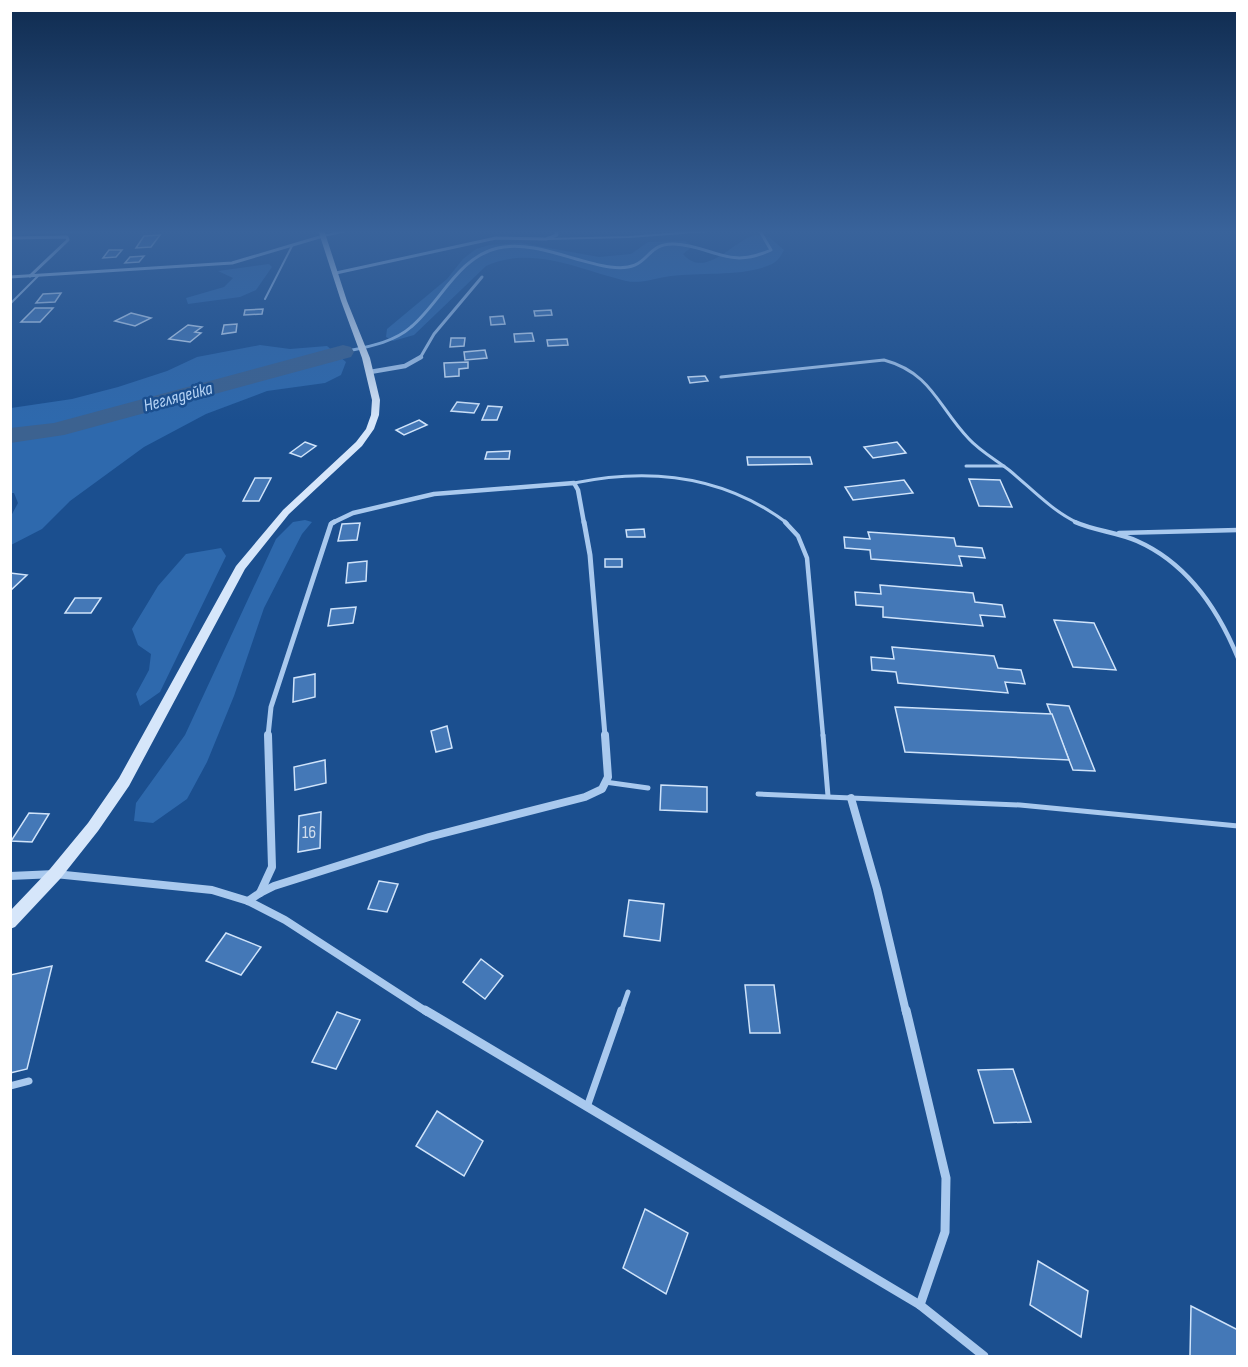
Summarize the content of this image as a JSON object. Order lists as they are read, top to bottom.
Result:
{
  "water": ["Неглядейка"],
  "house_numbers": ["16"]
}
